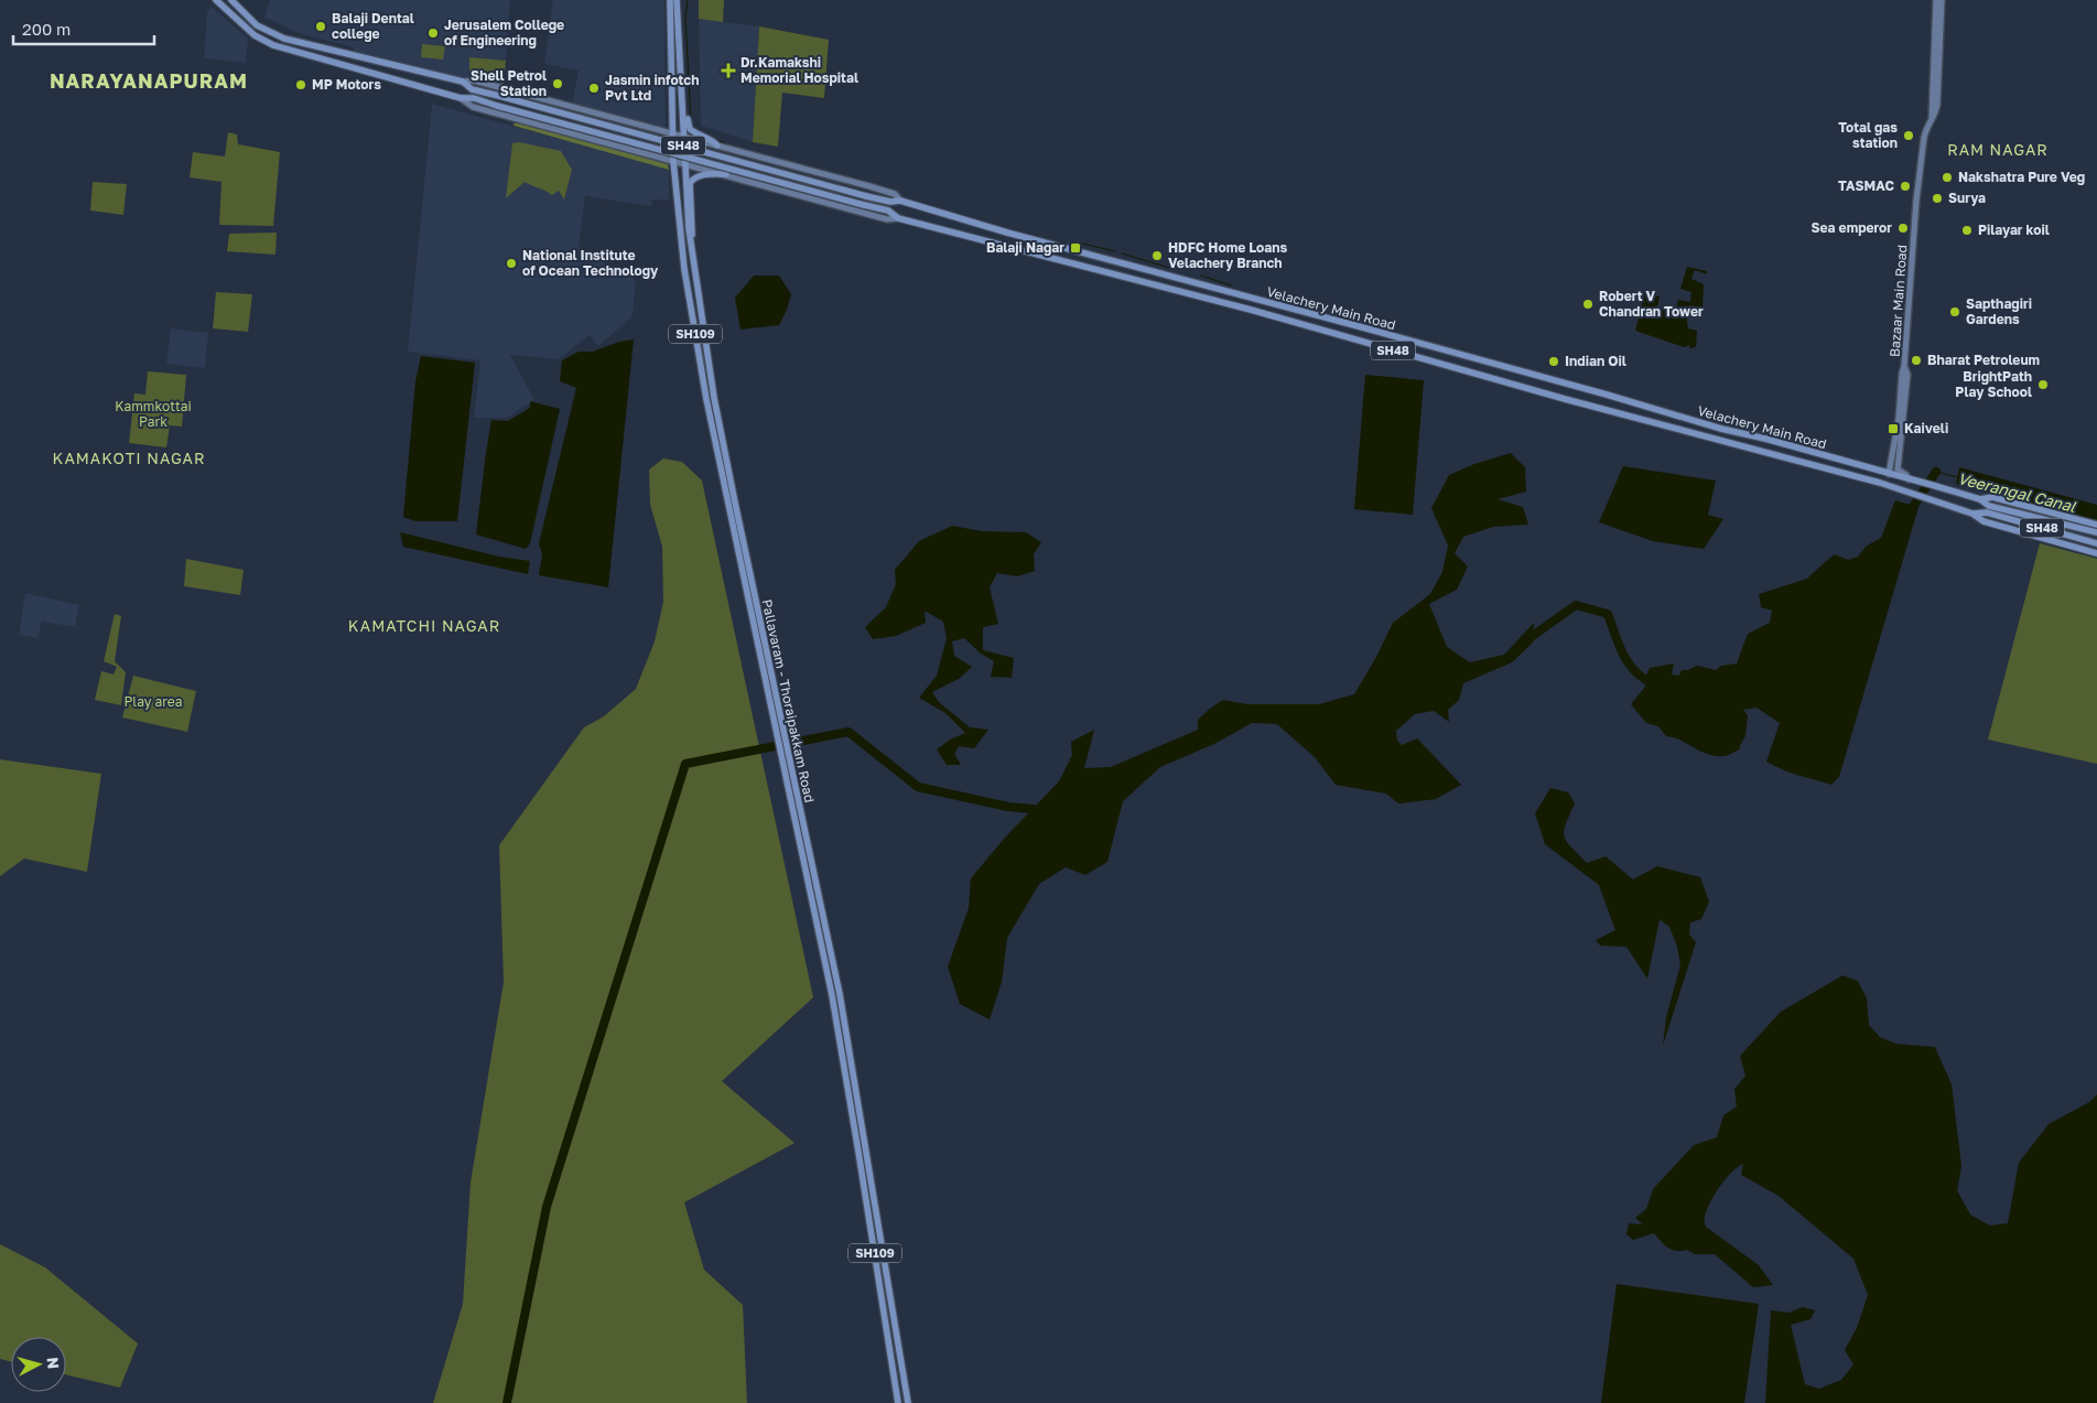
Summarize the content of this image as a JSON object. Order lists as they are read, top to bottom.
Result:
{
  "streets": {
    "main road": [
      "SH48",
      "Velachery Main Road",
      "SH109",
      "Pallavaram - Thoraipakkam Road"
    ],
    "street": ["Bazaar Main Road"]
  },
  "crossings": [
    ["SH48", "Velachery Main Road"],
    ["Bazaar Main Road", "Velachery Main Road"]
  ],
  "districts": [
    "NARAYANAPURAM",
    "RAM NAGAR",
    "KAMAKOTI NAGAR",
    "KAMATCHI NAGAR"
  ],
  "water": ["Veerangal Canal"],
  "parks": ["Kammkottai Park", "Play area"],
  "places": {
    "other": [
      "Balaji Dental college",
      "Jerusalem College of Engineering",
      "Shell Petrol Station",
      "MP Motors",
      "Jasmin infotch Pvt Ltd",
      "Total gas station",
      "Nakshatra Pure Veg",
      "TASMAC",
      "Surya",
      "Sea emperor",
      "Pilayar koil",
      "HDFC Home Loans Velachery Branch",
      "National Institute of Ocean Technology",
      "Robert V Chandran Tower",
      "Sapthagiri Gardens",
      "Bharat Petroleum",
      "Indian Oil",
      "BrightPath Play School"
    ],
    "health": ["Dr.Kamakshi Memorial Hospital"],
    "transit": ["Balaji Nagar", "Kaiveli"]
  },
  "scale_bar": "200 m",
  "north": "right"
}
